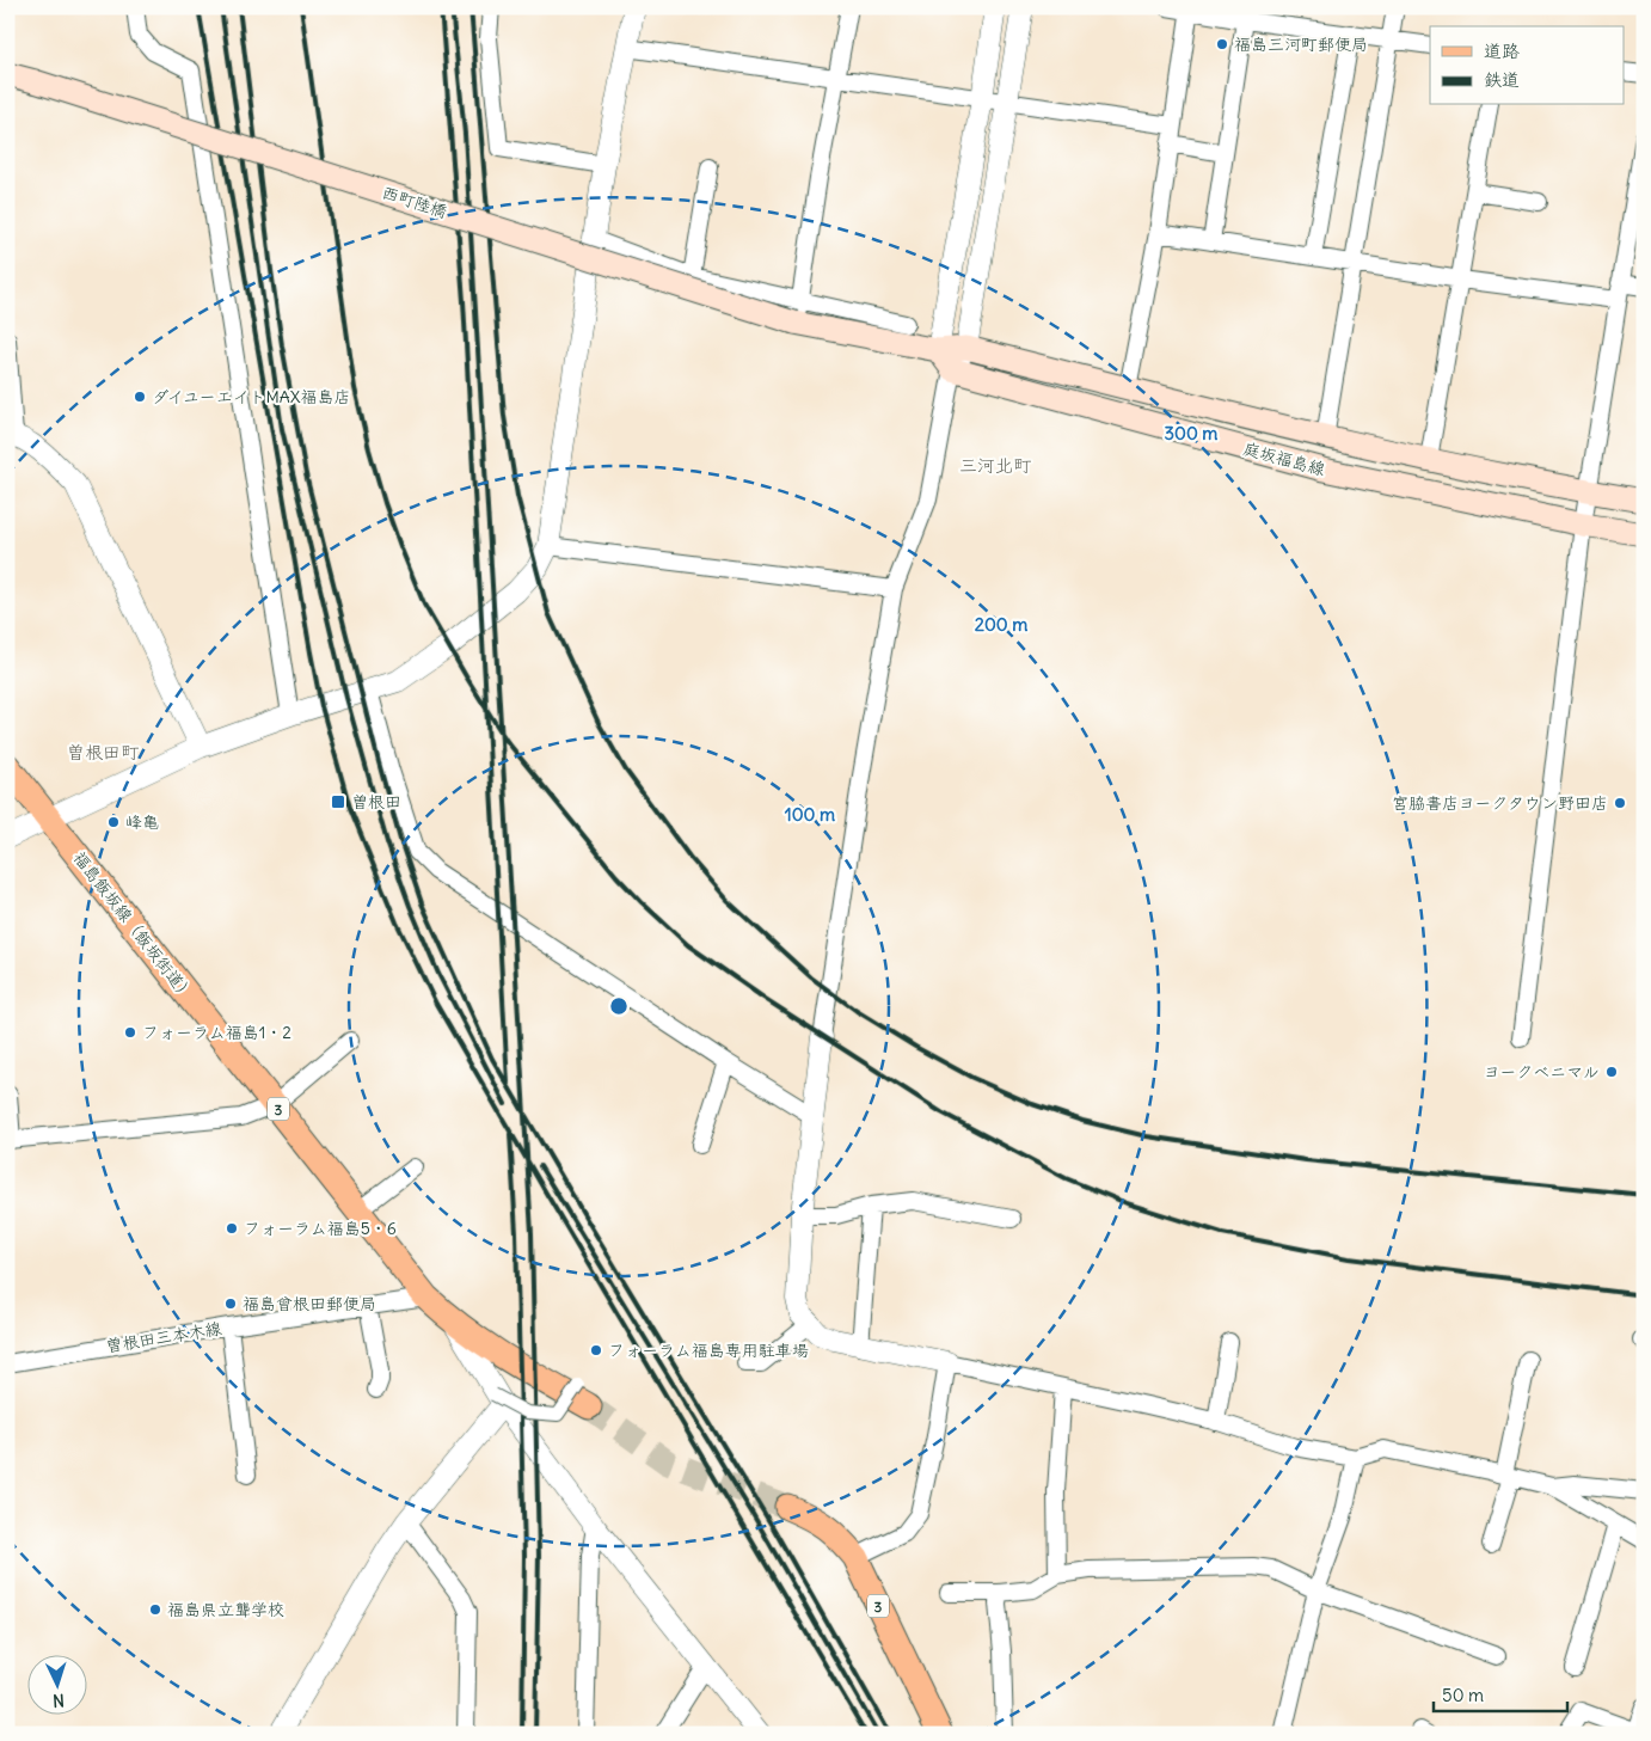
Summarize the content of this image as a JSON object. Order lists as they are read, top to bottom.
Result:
{
  "streets": {
    "main road": [
      "西町陸橋",
      "庭坂福島線",
      "福島飯坂線（飯坂街道）",
      "3"
    ],
    "street": ["曽根田三本木線"]
  },
  "crossings": [
    ["西町陸橋", "庭坂福島線"],
    ["福島飯坂線（飯坂街道）", "曽根田三本木線"]
  ],
  "districts": ["三河北町", "曽根田町"],
  "places": {
    "other": [
      "福島三河町郵便局",
      "ダイユーエイトMAX福島店",
      "宮脇書店ヨークタウン野田店",
      "峰亀",
      "フォーラム福島1・2",
      "ヨークベニマル",
      "フォーラム福島5・6",
      "福島曾根田郵便局",
      "フォーラム福島専用駐車場",
      "福島県立聾学校"
    ],
    "transit": ["曽根田"]
  },
  "legend": ["道路", "鉄道"],
  "scale_bar": "50 m",
  "north": "bottom",
  "rings": ["300 m", "200 m", "100 m"]
}
